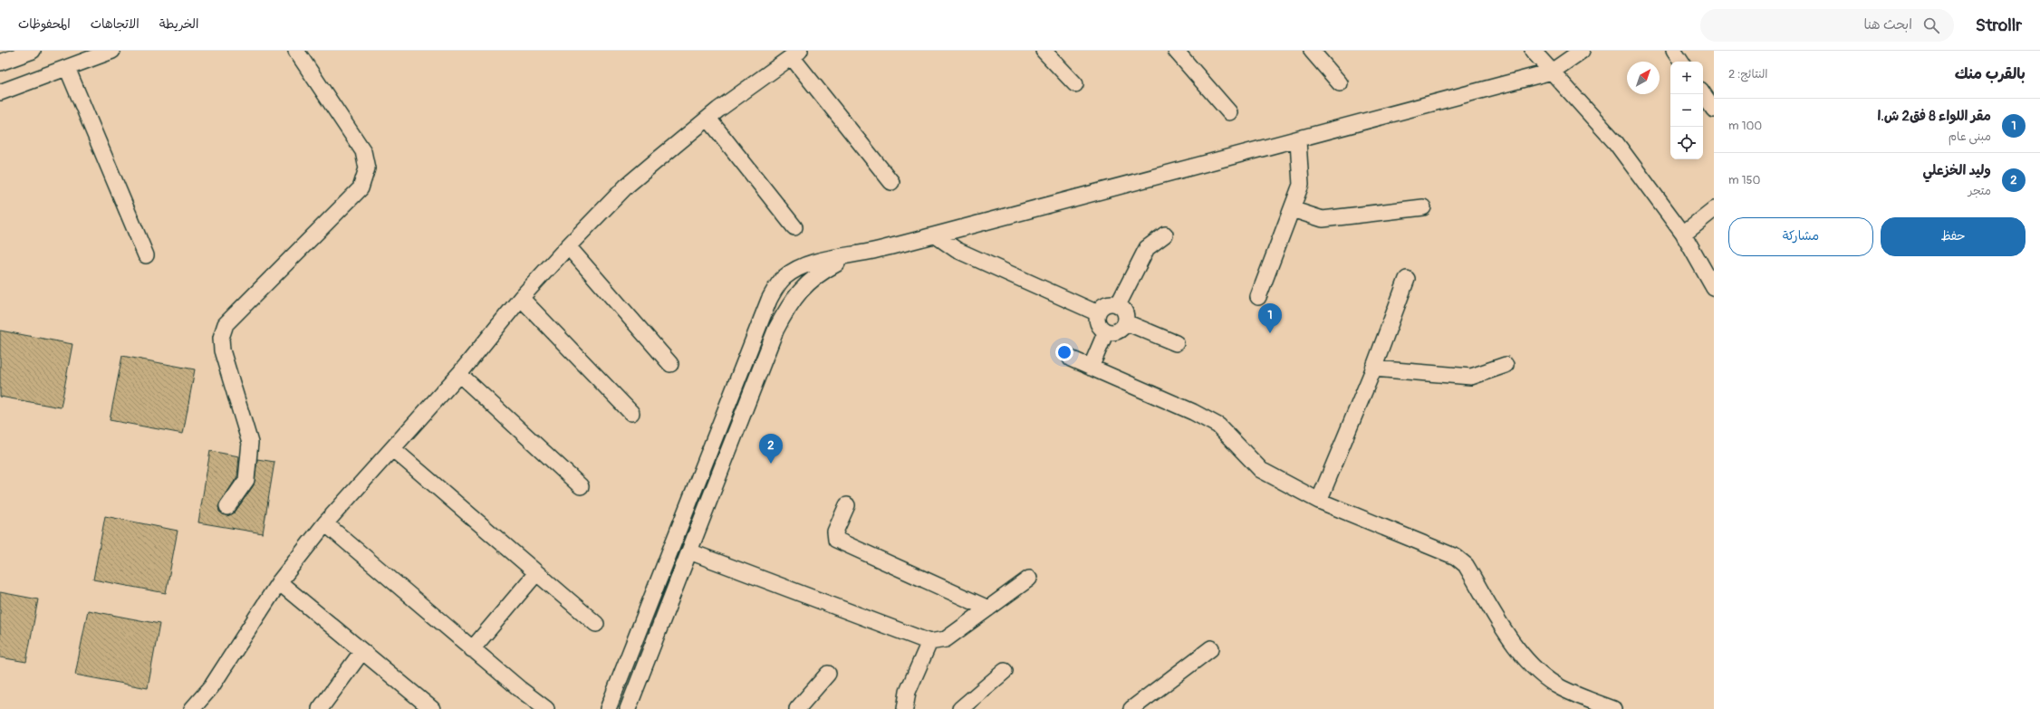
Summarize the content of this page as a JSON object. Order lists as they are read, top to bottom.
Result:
{
  "north": "top right",
  "page": {
    "header": "Strollr",
    "search": "ابحث هنا",
    "nav": ["الخريطة", "الاتجاهات", "المحفوظات"],
    "heading": ["بالقرب منك", "النتائج: 2"],
    "map_buttons": ["+", "−"],
    "list": [
      {
        "mark": "1",
        "name": "مقر اللواء 8 فق2 ش.ا",
        "note": "مبنى عام",
        "value": "100 m"
      },
      {
        "mark": "2",
        "name": "وليد الخزعلي",
        "note": "متجر",
        "value": "150 m"
      }
    ],
    "buttons": ["حفظ", "مشاركة"],
    "pins": ["1", "2"]
  }
}
